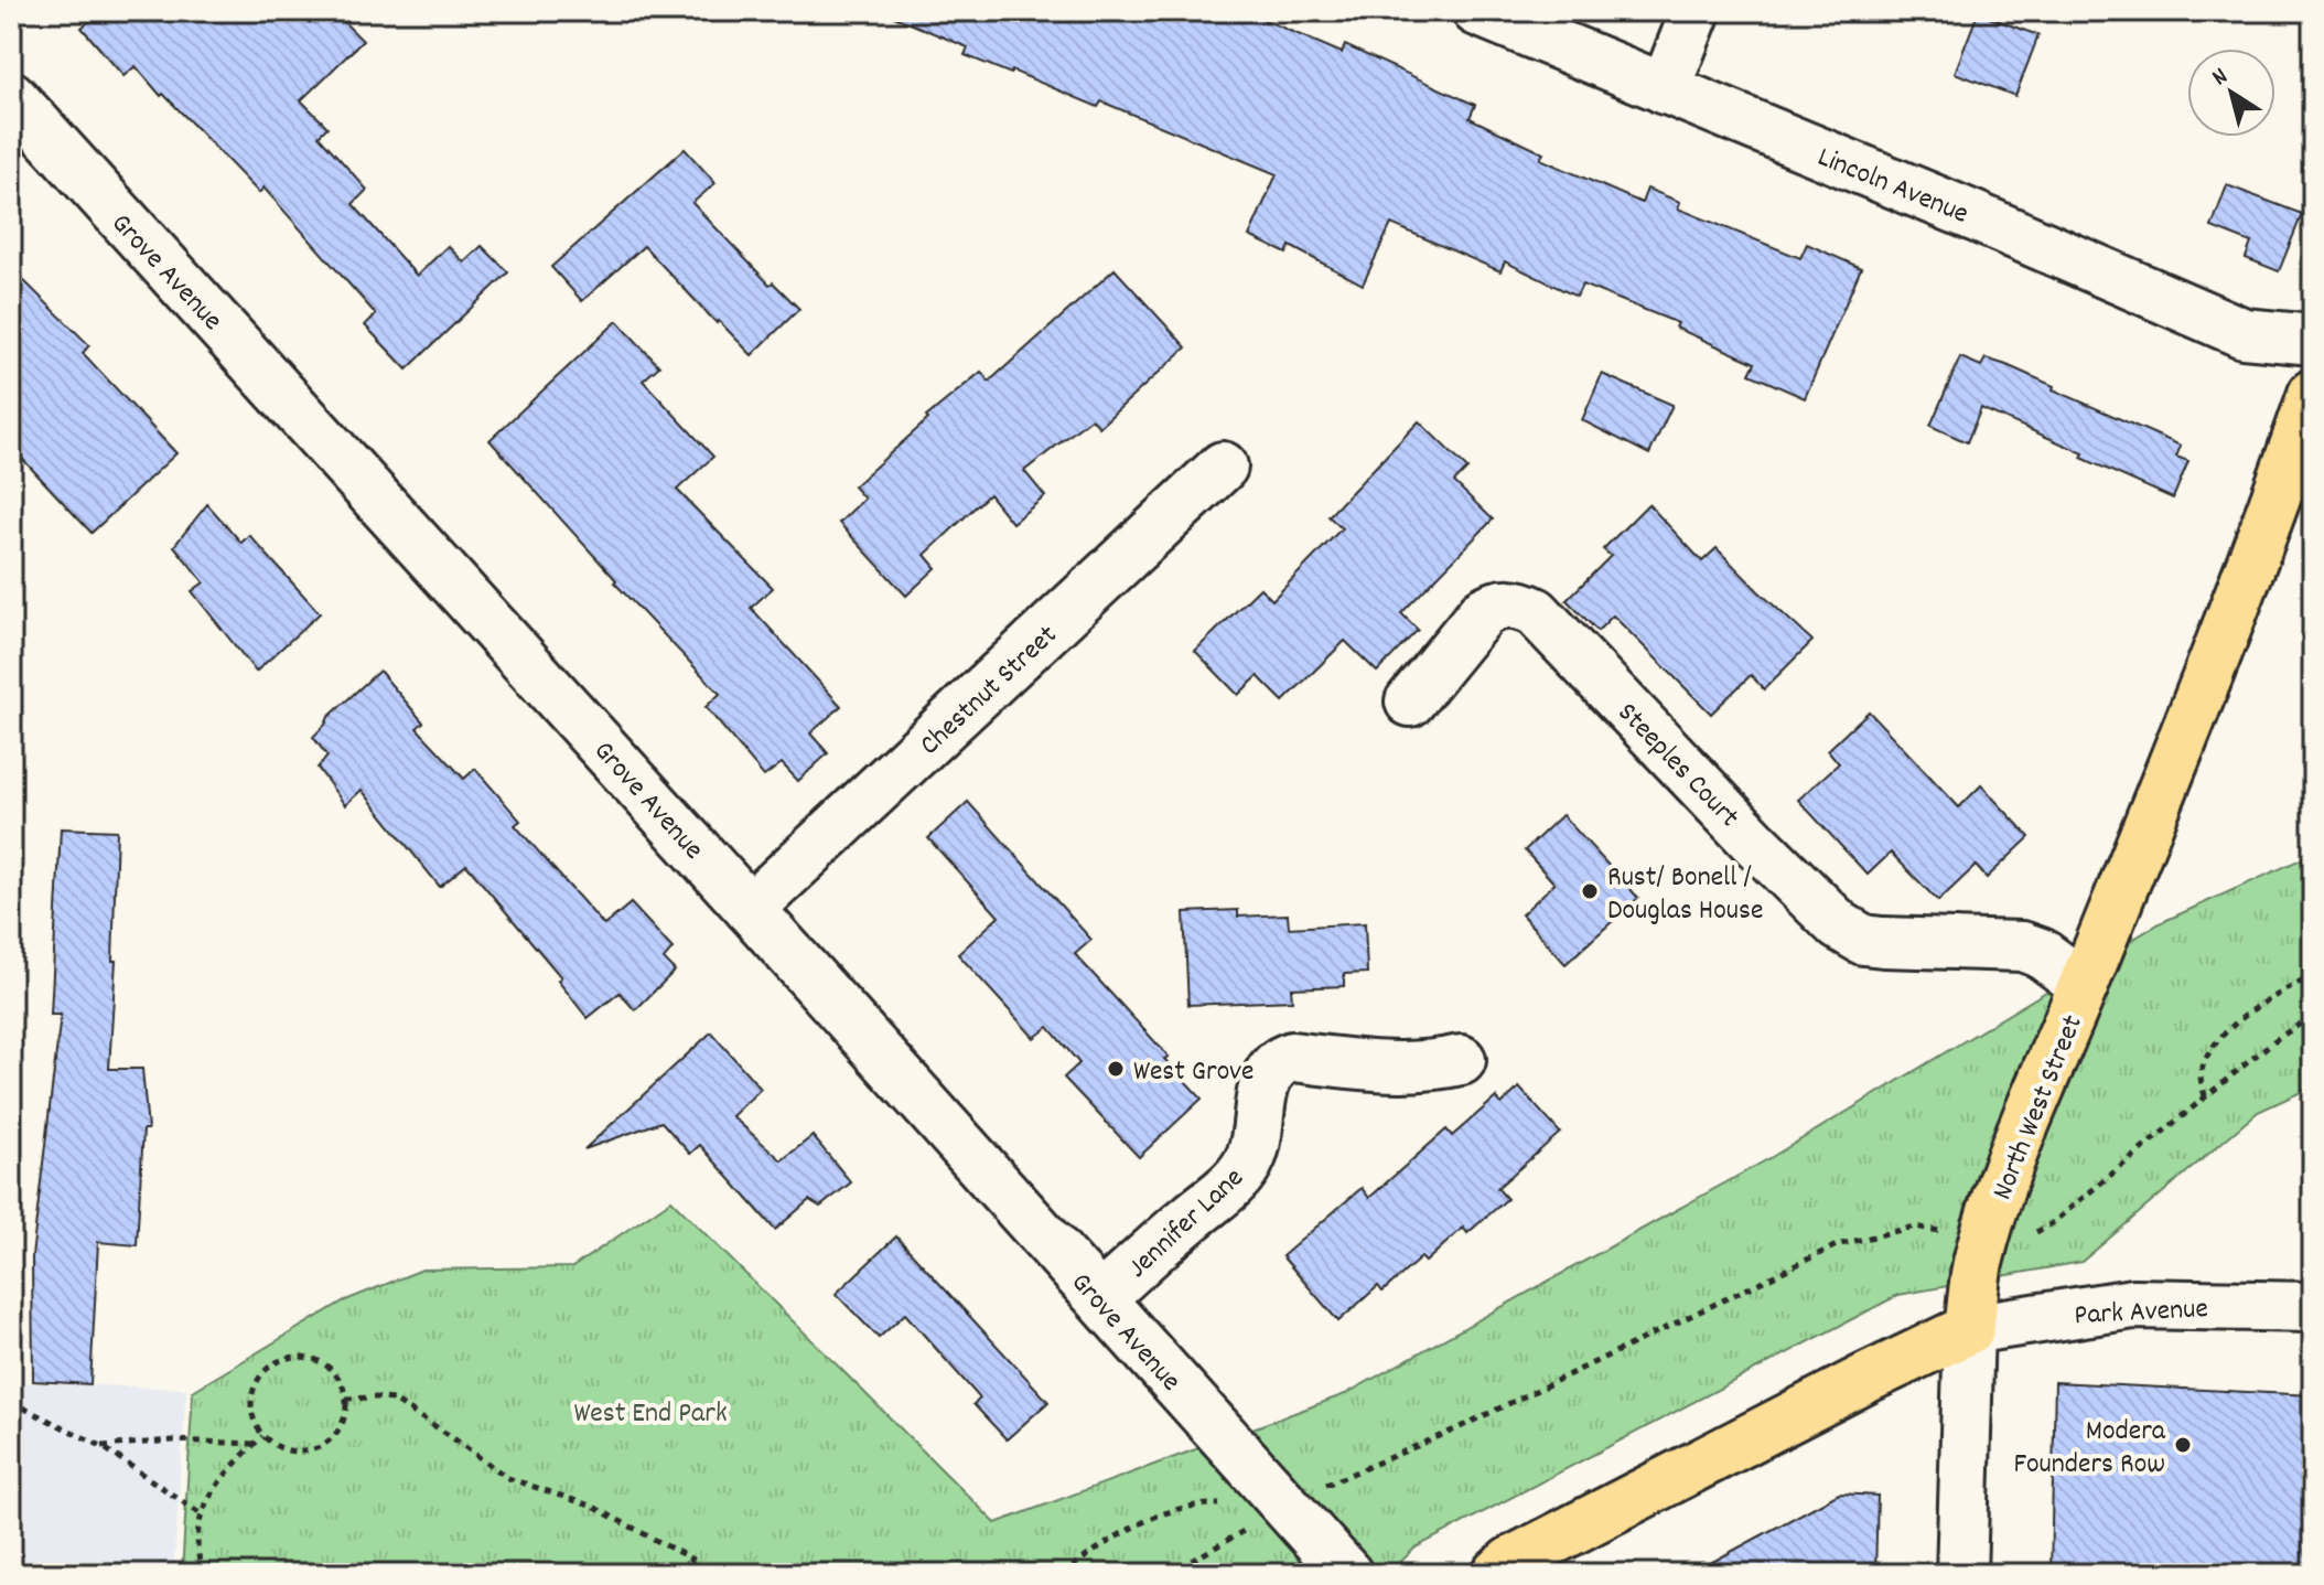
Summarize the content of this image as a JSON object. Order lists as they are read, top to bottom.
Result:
{
  "streets": {
    "main road": ["North West Street"],
    "street": [
      "Lincoln Avenue",
      "Grove Avenue",
      "Chestnut Street",
      "Steeples Court",
      "Jennifer Lane",
      "Park Avenue"
    ]
  },
  "crossings": [
    ["Grove Avenue", "Chestnut Street"],
    ["Grove Avenue", "Jennifer Lane"],
    ["Steeples Court", "North West Street"],
    ["North West Street", "Park Avenue"]
  ],
  "parks": ["West End Park"],
  "places": ["Rust/ Bonell / Douglas House", "West Grove", "Modera Founders Row"],
  "north": "top left"
}
